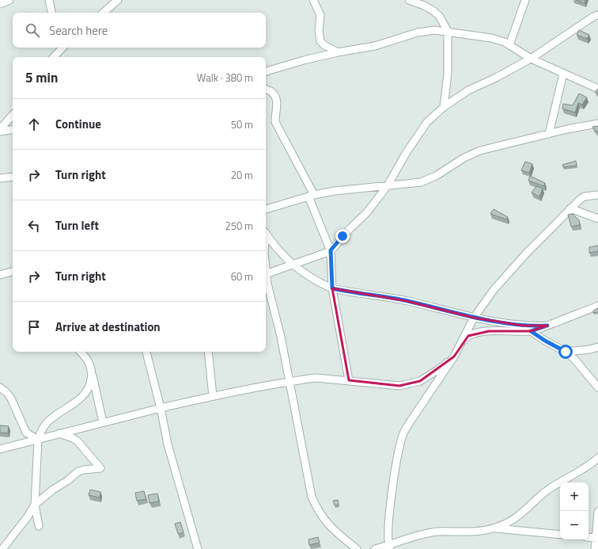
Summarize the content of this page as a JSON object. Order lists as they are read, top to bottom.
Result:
{
  "page": {
    "search": "Search here",
    "heading": ["5 min", "Walk · 380 m"],
    "list": [
      ["Continue", "50 m"],
      ["Turn right", "20 m"],
      ["Turn left", "250 m"],
      ["Turn right", "60 m"],
      "Arrive at destination"
    ],
    "map_buttons": ["+", "−"]
  }
}
